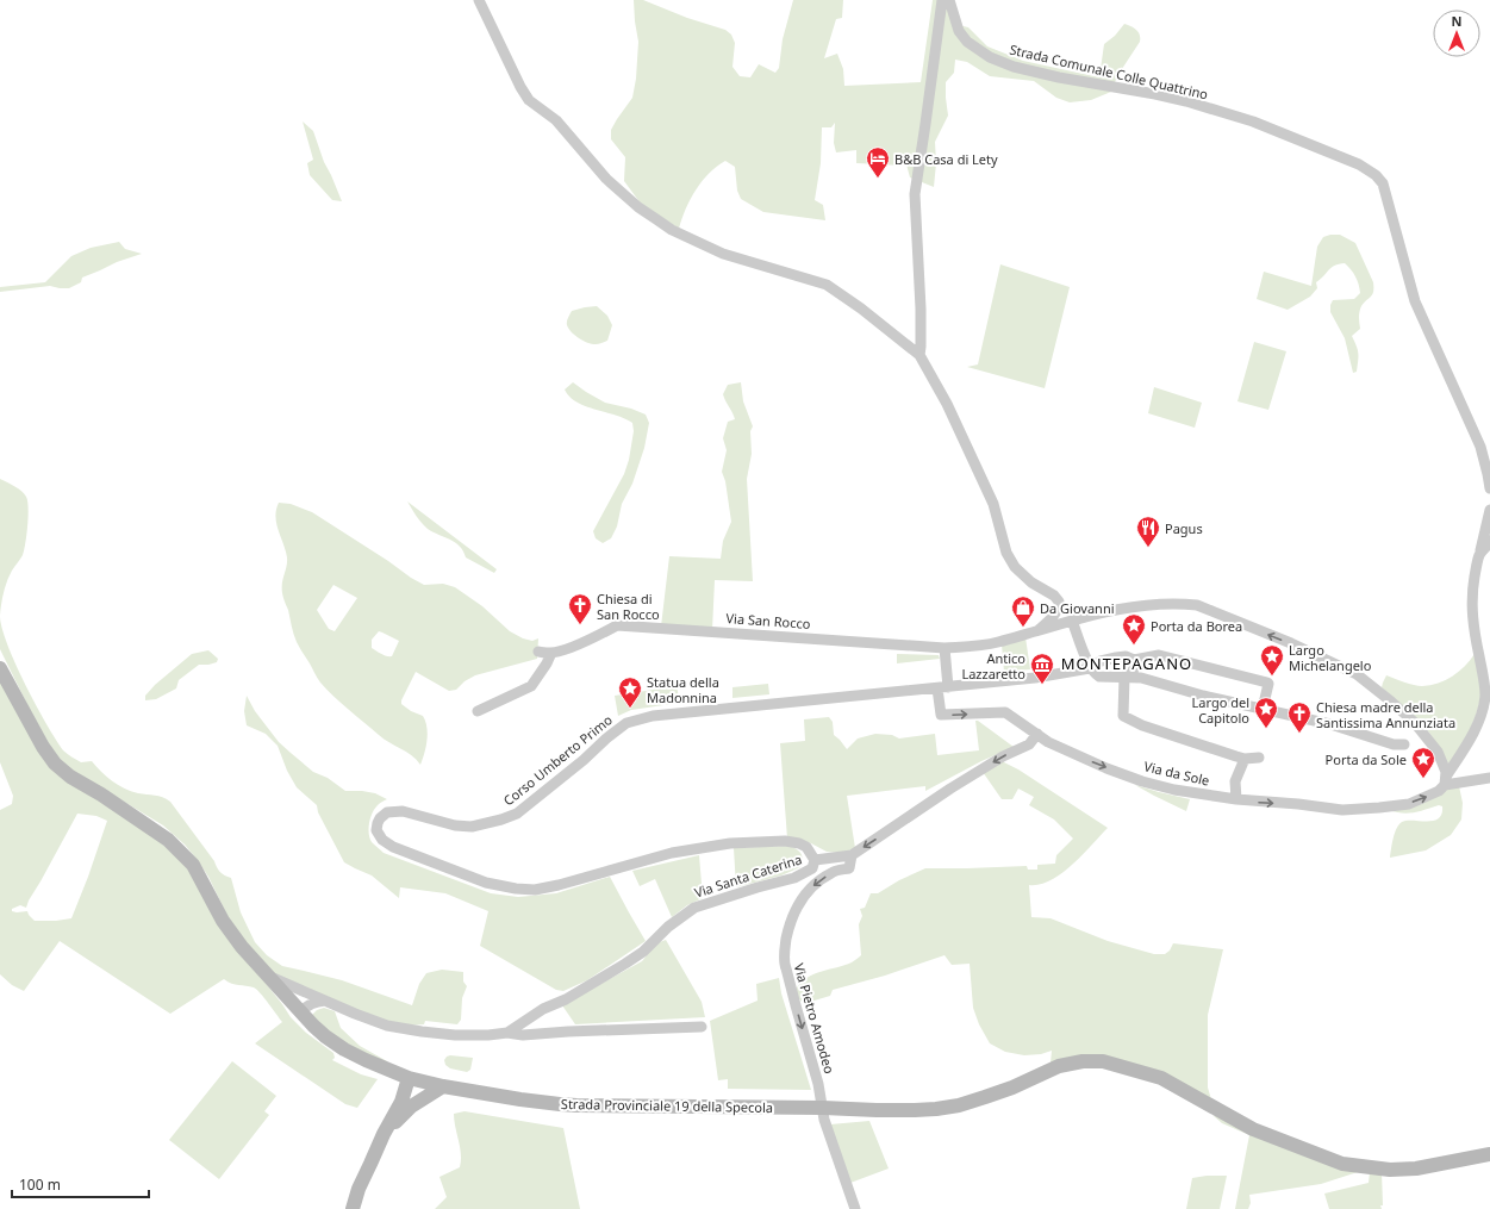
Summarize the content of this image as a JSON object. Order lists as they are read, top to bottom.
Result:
{
  "streets": {
    "main road": ["Strada Provinciale 19 della Specola"],
    "street": [
      "Strada Comunale Colle Quattrino",
      "Via San Rocco",
      "Corso Umberto Primo",
      "Via da Sole",
      "Via Santa Caterina",
      "Via Pietro Amodeo"
    ]
  },
  "crossings": [
    ["Via San Rocco", "Via da Sole"],
    ["Corso Umberto Primo", "Via da Sole"],
    ["Corso Umberto Primo", "Via Santa Caterina"],
    ["Via da Sole", "Via Santa Caterina"],
    ["Via Santa Caterina", "Via Pietro Amodeo"],
    ["Via Santa Caterina", "Strada Provinciale 19 della Specola"],
    ["Via Pietro Amodeo", "Strada Provinciale 19 della Specola"]
  ],
  "one_way": ["Via Pietro Amodeo"],
  "districts": ["MONTEPAGANO"],
  "places": {
    "hotel": ["B&B Casa di Lety"],
    "restaurant": ["Pagus"],
    "church": ["Chiesa di San Rocco", "Chiesa madre della Santissima Annunziata"],
    "shop": ["Da Giovanni"],
    "place": [
      "Porta da Borea",
      "Largo Michelangelo",
      "Statua della Madonnina",
      "Largo del Capitolo",
      "Porta da Sole"
    ],
    "museum": ["Antico Lazzaretto"]
  },
  "scale_bar": "100 m",
  "north": "top"
}
